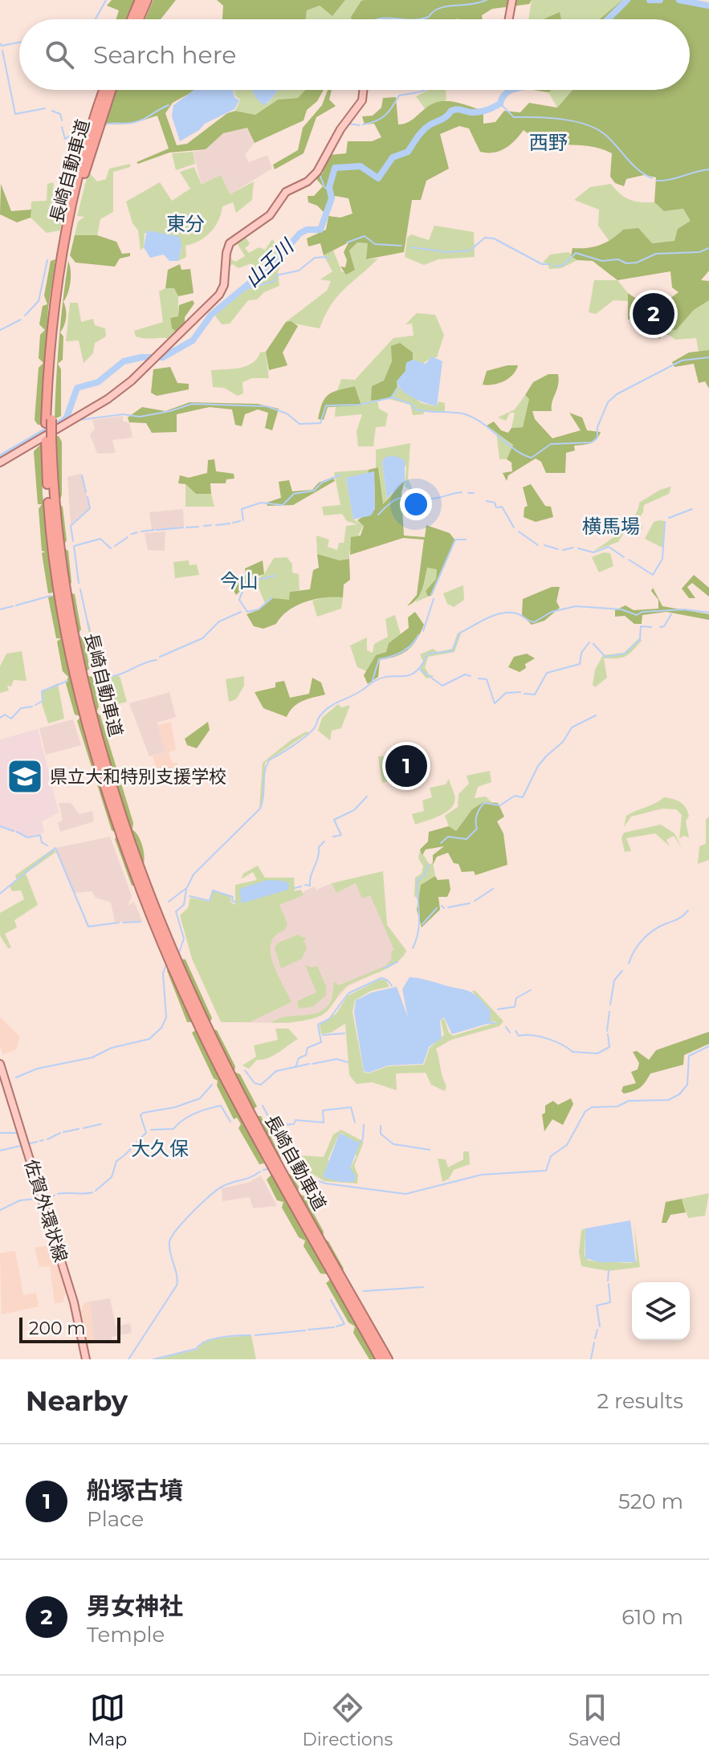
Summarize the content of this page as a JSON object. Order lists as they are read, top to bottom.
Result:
{
  "streets": {
    "highway": ["長崎自動車道"],
    "main road": ["佐賀外環状線"]
  },
  "districts": [
    "西野",
    "東分",
    "横馬場",
    "今山",
    "大久保"
  ],
  "water": ["山王川"],
  "places": {
    "school or university": ["県立大和特別支援学校"]
  },
  "scale_bar": "200 m",
  "page": {
    "search": "Search here",
    "pins": ["2", "1"],
    "scale": "200 m",
    "heading": ["Nearby", "2 results"],
    "list": [
      {
        "mark": "1",
        "name": "船塚古墳",
        "note": "Place",
        "value": "520 m"
      },
      {
        "mark": "2",
        "name": "男女神社",
        "note": "Temple",
        "value": "610 m"
      }
    ],
    "nav": ["Map", "Directions", "Saved"]
  }
}
